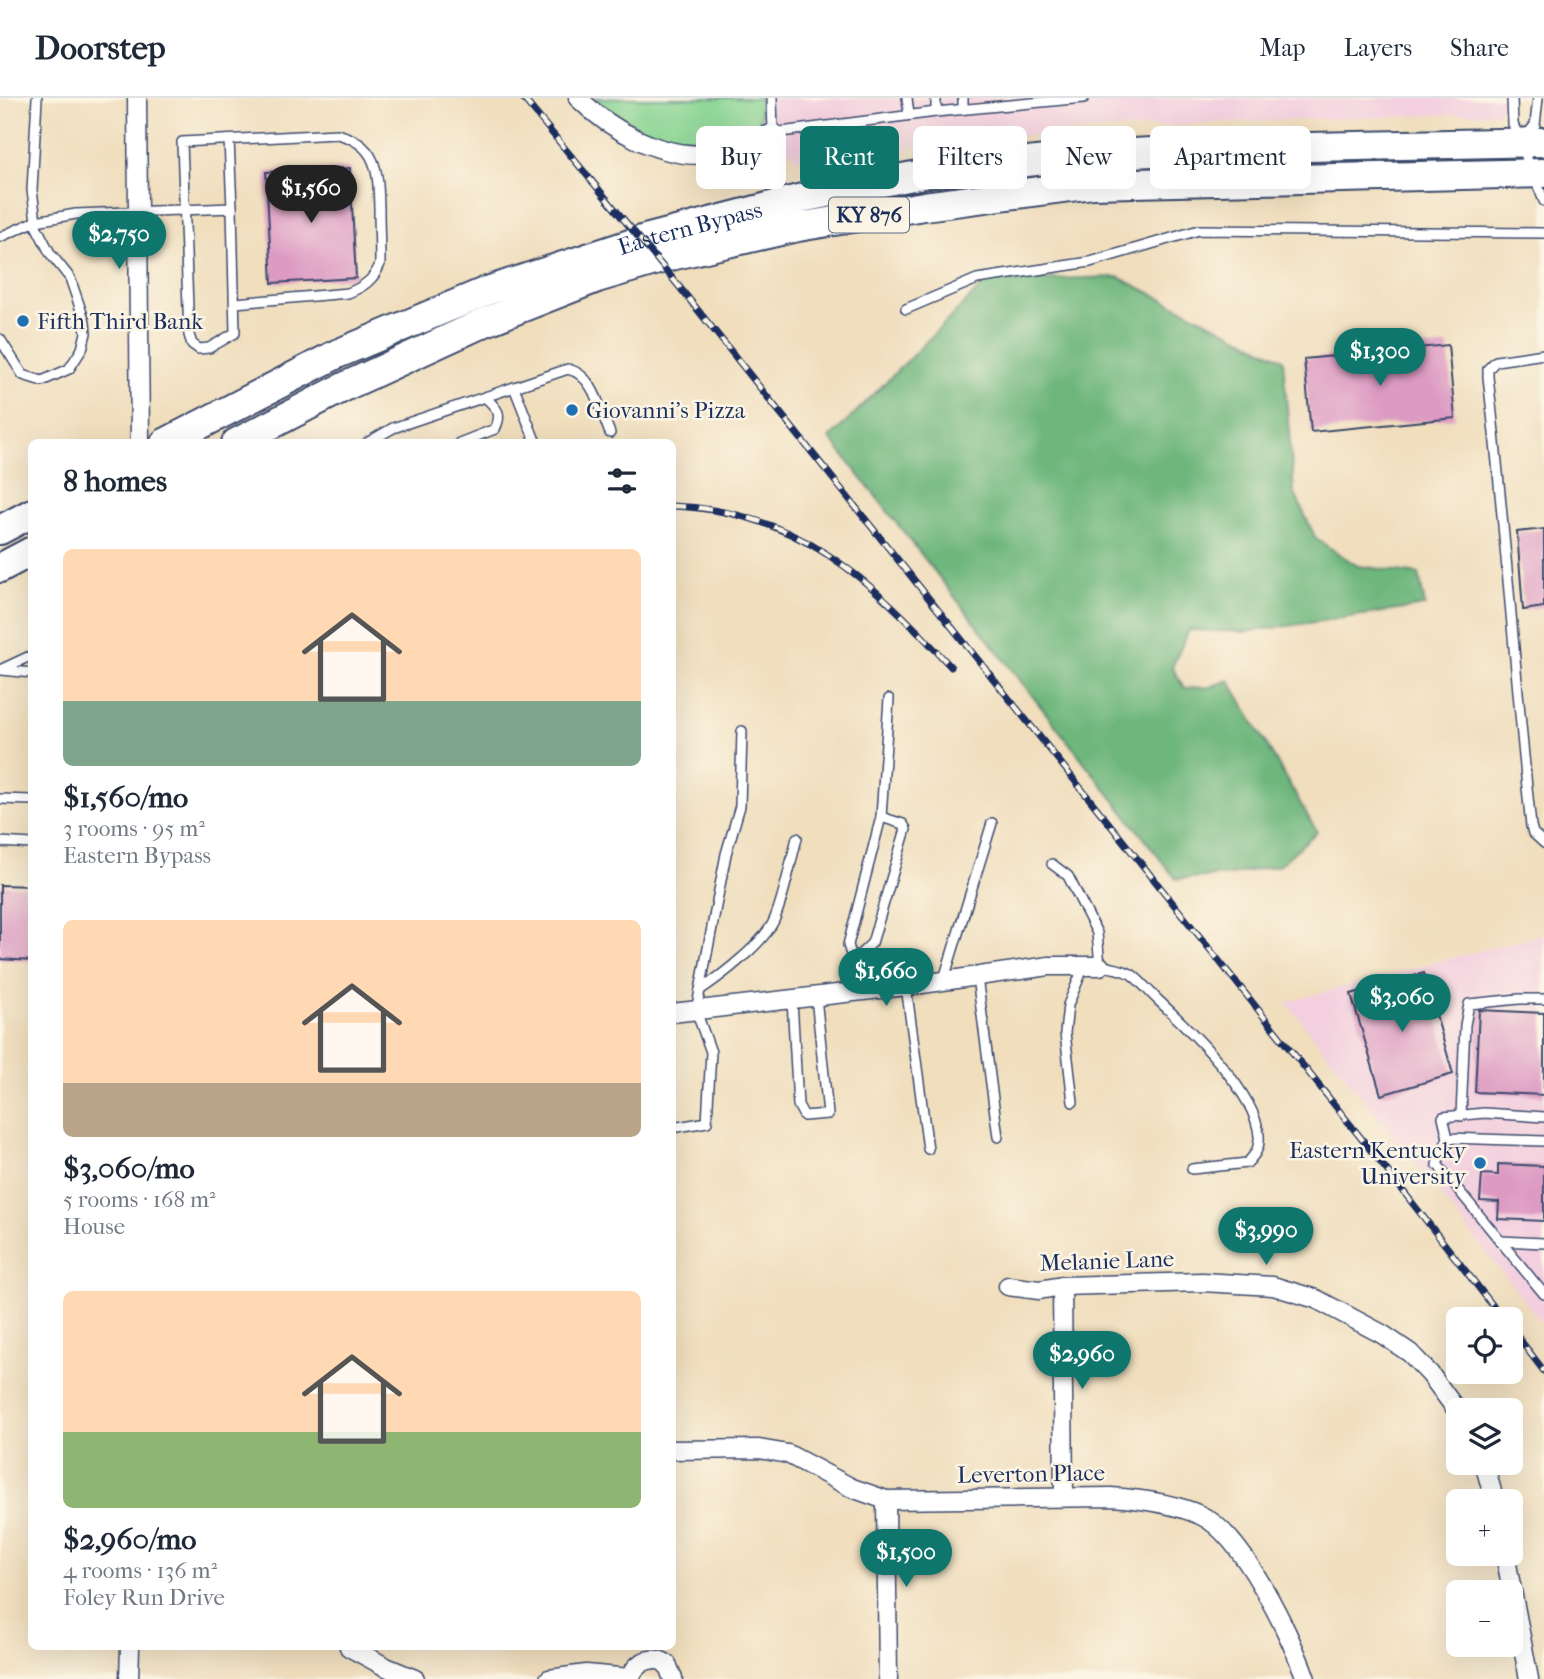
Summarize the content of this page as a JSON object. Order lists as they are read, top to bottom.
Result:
{
  "streets": {
    "main road": ["KY 876", "Eastern Bypass"],
    "street": ["Melanie Lane", "Leverton Place"]
  },
  "places": ["Fifth Third Bank", "Giovanni's Pizza", "Eastern Kentucky University"],
  "page": {
    "header": "Doorstep",
    "nav": ["Map", "Layers", "Share"],
    "chip": [
      "Buy",
      "Rent",
      "Filters",
      "New",
      "Apartment"
    ],
    "price": [
      "$1,560",
      "$2,750",
      "$1,300",
      "$1,660",
      "$3,060",
      "$3,990",
      "$2,960",
      "$1,500"
    ],
    "heading": "8 homes",
    "list": [
      {
        "name": "$1,560/mo",
        "note": "3 rooms · 95 m² · Eastern Bypass"
      },
      {
        "name": "$3,060/mo",
        "note": "5 rooms · 168 m² · House"
      },
      {
        "name": "$2,960/mo",
        "note": "4 rooms · 136 m² · Foley Run Drive"
      }
    ],
    "map_buttons": ["+", "−"]
  }
}
